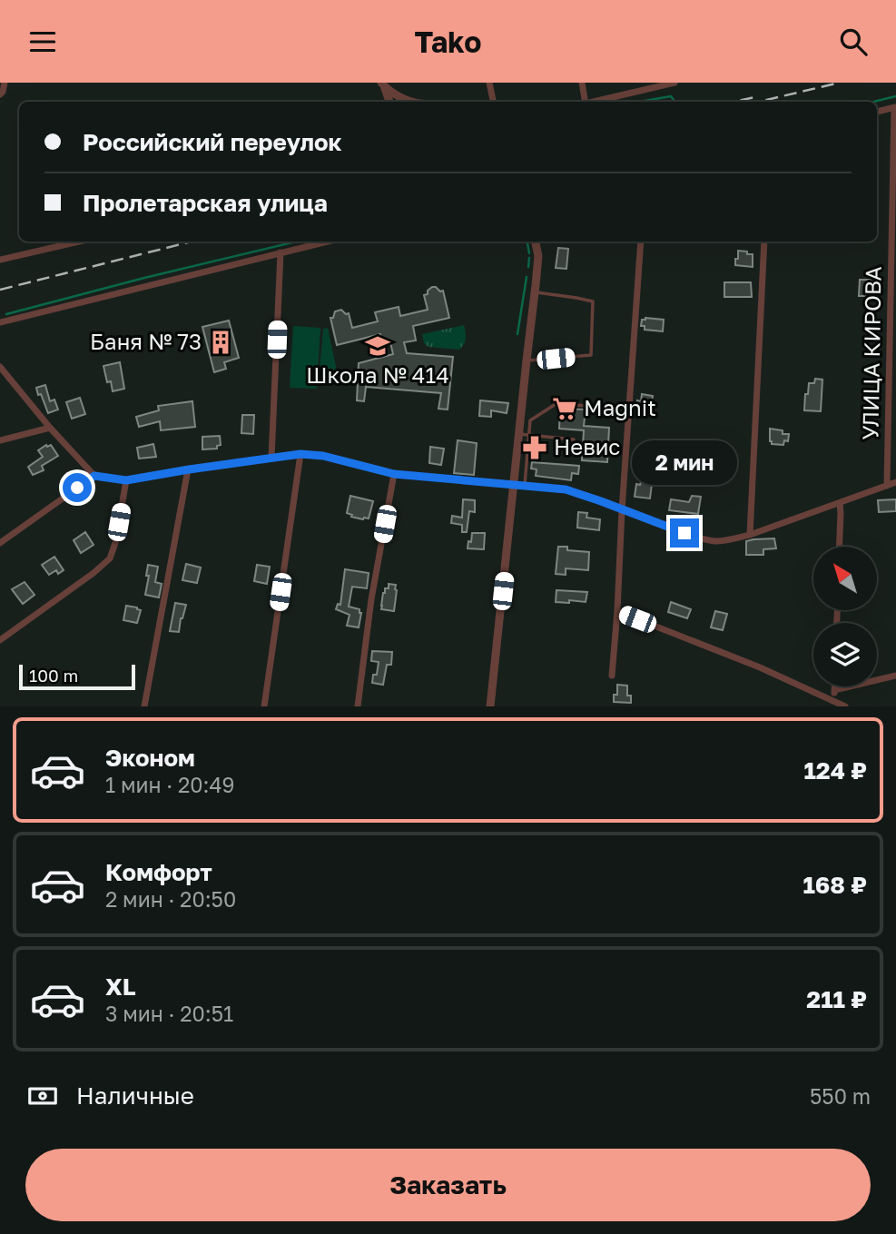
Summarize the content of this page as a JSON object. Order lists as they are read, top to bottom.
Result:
{
  "streets": {
    "street": ["УЛИЦА КИРОВА"]
  },
  "places": {
    "building": ["Баня № 73"],
    "school or university": ["Школа № 414"],
    "supermarket": ["Magnit"],
    "pharmacy": ["Невис"]
  },
  "scale_bar": "100 m",
  "north": "top left",
  "page": {
    "header": "Tako",
    "banner": ["Российский переулок", "Пролетарская улица"],
    "bubble": "2 мин",
    "scale": "100 m",
    "list": [
      {
        "name": "Эконом",
        "note": "1 мин · 20:49",
        "value": "124 ₽"
      },
      {
        "name": "Комфорт",
        "note": "2 мин · 20:50",
        "value": "168 ₽"
      },
      {
        "name": "XL",
        "note": "3 мин · 20:51",
        "value": "211 ₽"
      }
    ],
    "pay": ["Наличные", "550 m"],
    "buttons": "Заказать"
  }
}
